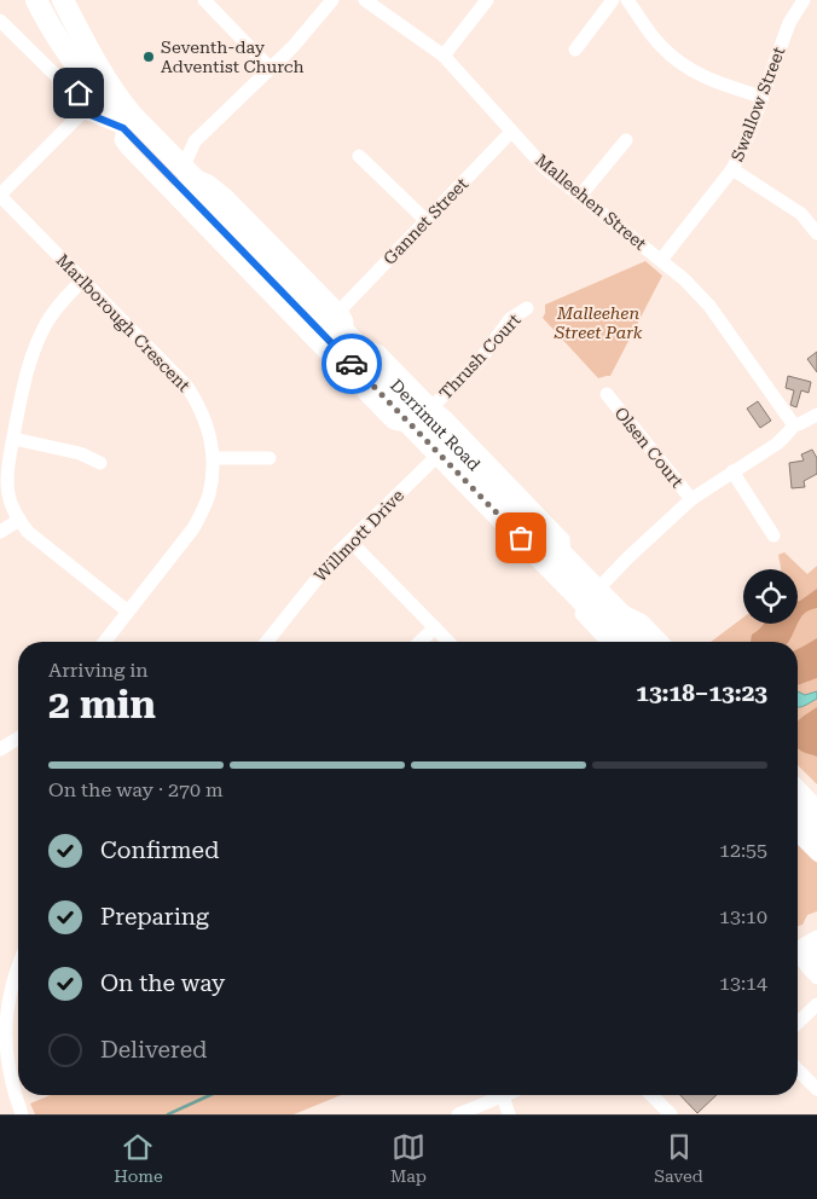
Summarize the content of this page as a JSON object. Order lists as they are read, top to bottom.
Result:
{
  "streets": {
    "highway": ["Derrimut Road"],
    "street": [
      "Swallow Street",
      "Malleehen Street",
      "Gannet Street",
      "Marlborough Crescent",
      "Thrush Court",
      "Olsen Court",
      "Willmott Drive"
    ]
  },
  "crossings": [
    ["Swallow Street", "Malleehen Street"],
    ["Malleehen Street", "Gannet Street"],
    ["Derrimut Road", "Willmott Drive"]
  ],
  "parks": ["Malleehen Street Park"],
  "places": ["Seventh-day Adventist Church"],
  "page": {
    "heading": ["2 min", "Arriving in", "13:18–13:23"],
    "bar": "On the way · 270 m",
    "list": [
      ["Confirmed", "12:55"],
      ["Preparing", "13:10"],
      ["On the way", "13:14"],
      "Delivered"
    ],
    "tabs": ["Home", "Map", "Saved"]
  }
}
